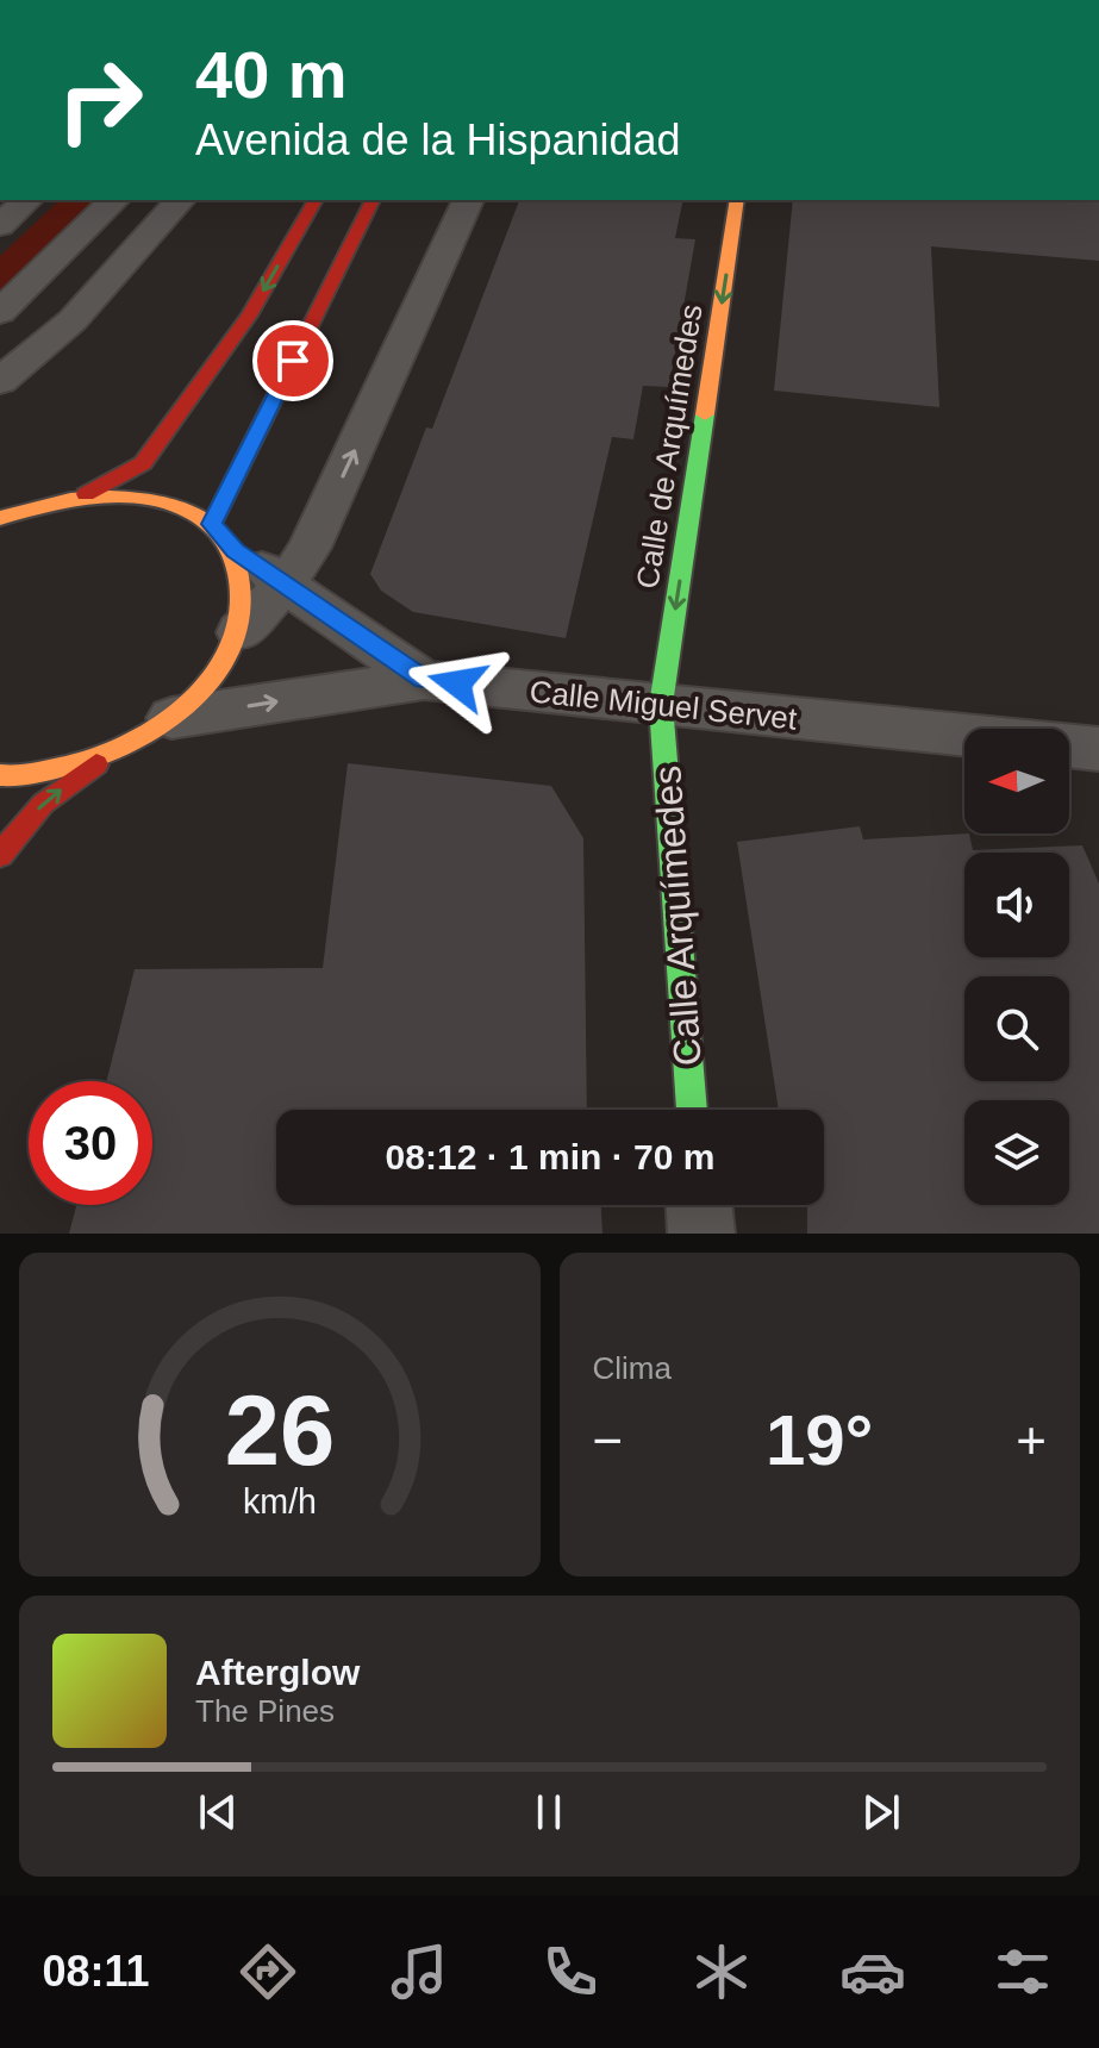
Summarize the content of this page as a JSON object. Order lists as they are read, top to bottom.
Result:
{
  "streets": {
    "main road": ["Calle de Arquímedes", "Calle Arquímedes"],
    "street": ["Calle Miguel Servet"]
  },
  "crossings": [
    ["Calle de Arquímedes", "Calle Miguel Servet"],
    ["Calle de Arquímedes", "Calle Arquímedes"],
    ["Calle Miguel Servet", "Calle Arquímedes"]
  ],
  "one_way": ["Calle de Arquímedes"],
  "north": "left",
  "page": {
    "turn": ["40 m", "Avenida de la Hispanidad"],
    "limit": "30",
    "trip": "08:12 · 1 min · 70 m",
    "tile": "Clima",
    "heat": ["−", "19°", "+"],
    "song": ["Afterglow", "The Pines"],
    "tabs": "08:11",
    "gauge": ["26", "km/h"]
  }
}
